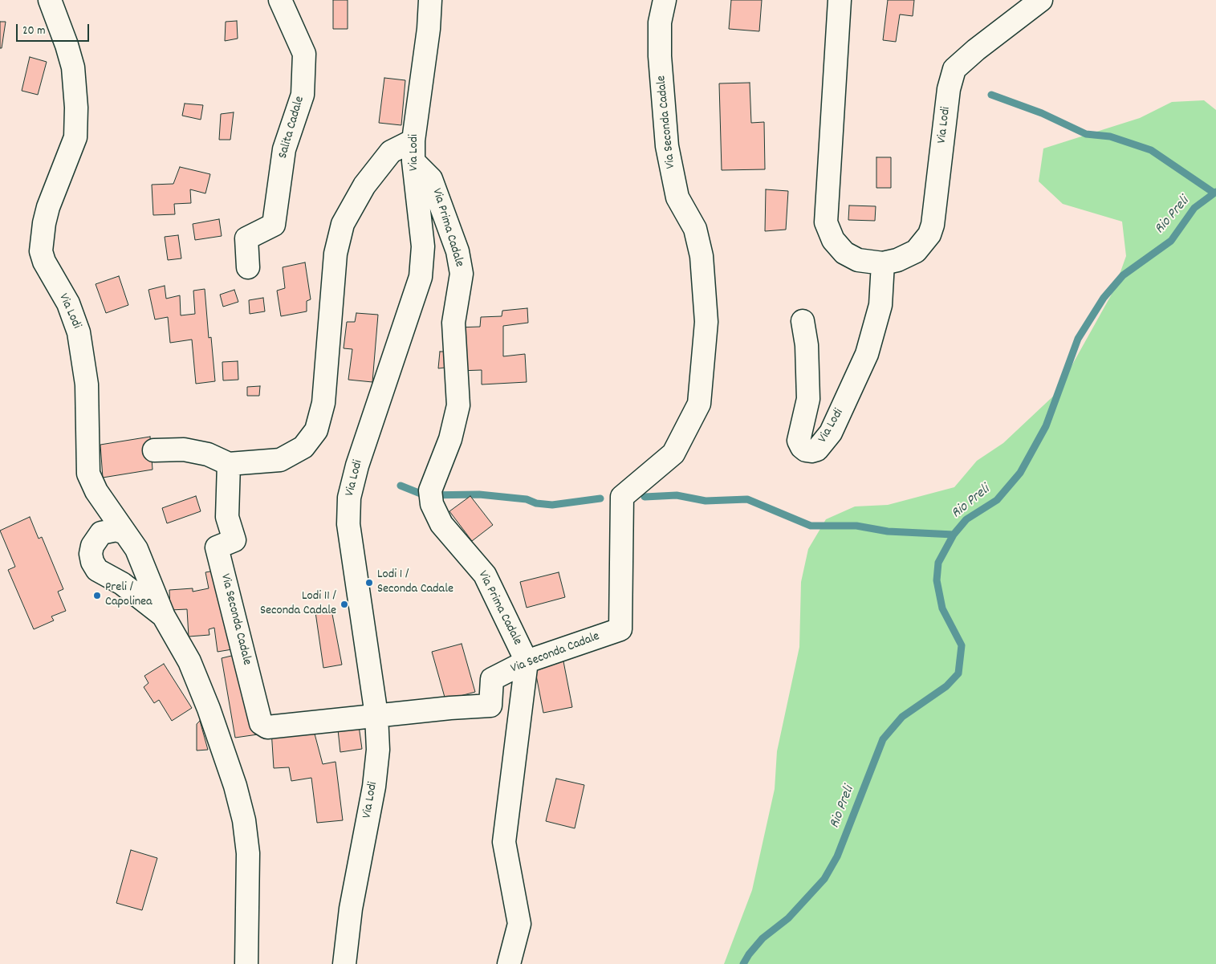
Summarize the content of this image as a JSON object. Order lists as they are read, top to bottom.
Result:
{
  "streets": {
    "street": [
      "Via Seconda Cadale",
      "Via Lodi",
      "Salita Cadale",
      "Via Prima Cadale"
    ]
  },
  "crossings": [
    ["Via Seconda Cadale", "Via Lodi"],
    ["Via Seconda Cadale", "Via Prima Cadale"],
    ["Via Lodi", "Via Prima Cadale"]
  ],
  "water": ["Rio Preli"],
  "places": ["Lodi 1 / Seconda Cadale", "Preli / Capolinea", "Lodi 11 / Seconda Cadale"],
  "scale_bar": "20 m"
}
